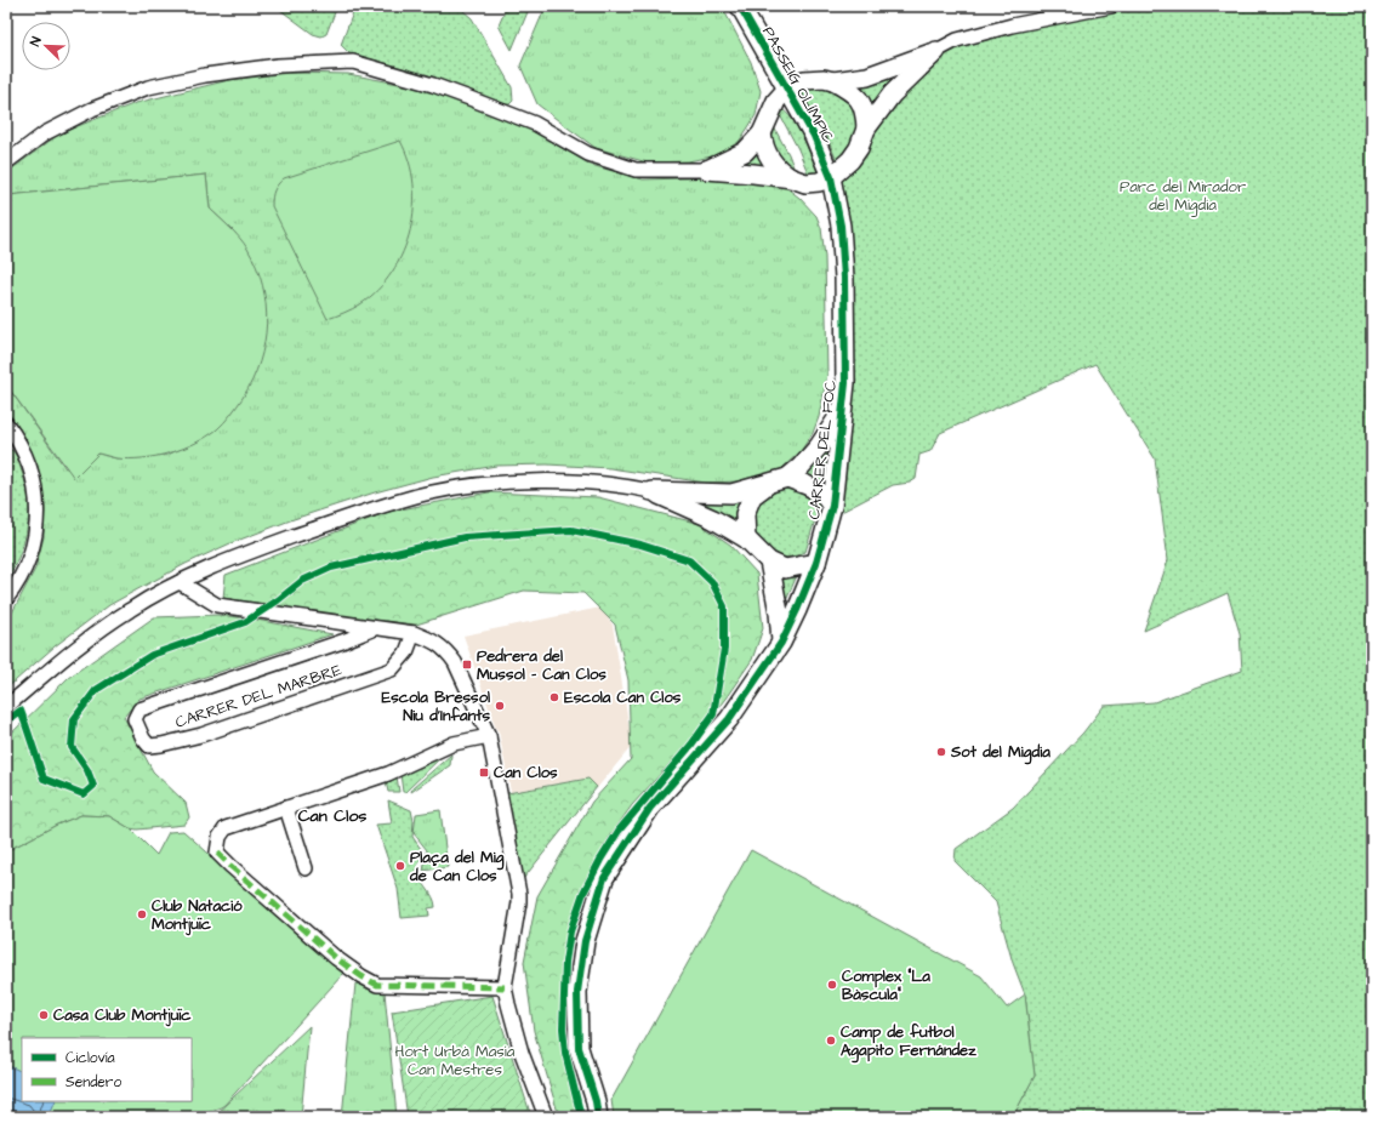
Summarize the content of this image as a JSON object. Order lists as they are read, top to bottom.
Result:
{
  "streets": {
    "street": ["PASSEIG OLÍMPIC", "CARRER DEL FOC", "CARRER DEL MARBRE"]
  },
  "crossings": [
    ["PASSEIG OLÍMPIC", "CARRER DEL FOC"]
  ],
  "districts": ["Can Clos"],
  "parks": ["Parc del Mirador del Migdia", "Hort Urbà Masia Can Mestres"],
  "places": {
    "transit": ["Pedrera del Mussol - Can Clos", "Can Clos"],
    "other": [
      "Escola Can Clos",
      "Escola Bressol Niu d'Infants",
      "Sot del Migdia",
      "Plaça del Mig de Can Clos",
      "Club Natació Montjuïc",
      "Complex \"La Bàscula\"",
      "Casa Club Montjuïc",
      "Camp de futbol Agapito Fernández"
    ]
  },
  "legend": ["Ciclovía", "Sendero"],
  "north": "top left"
}
